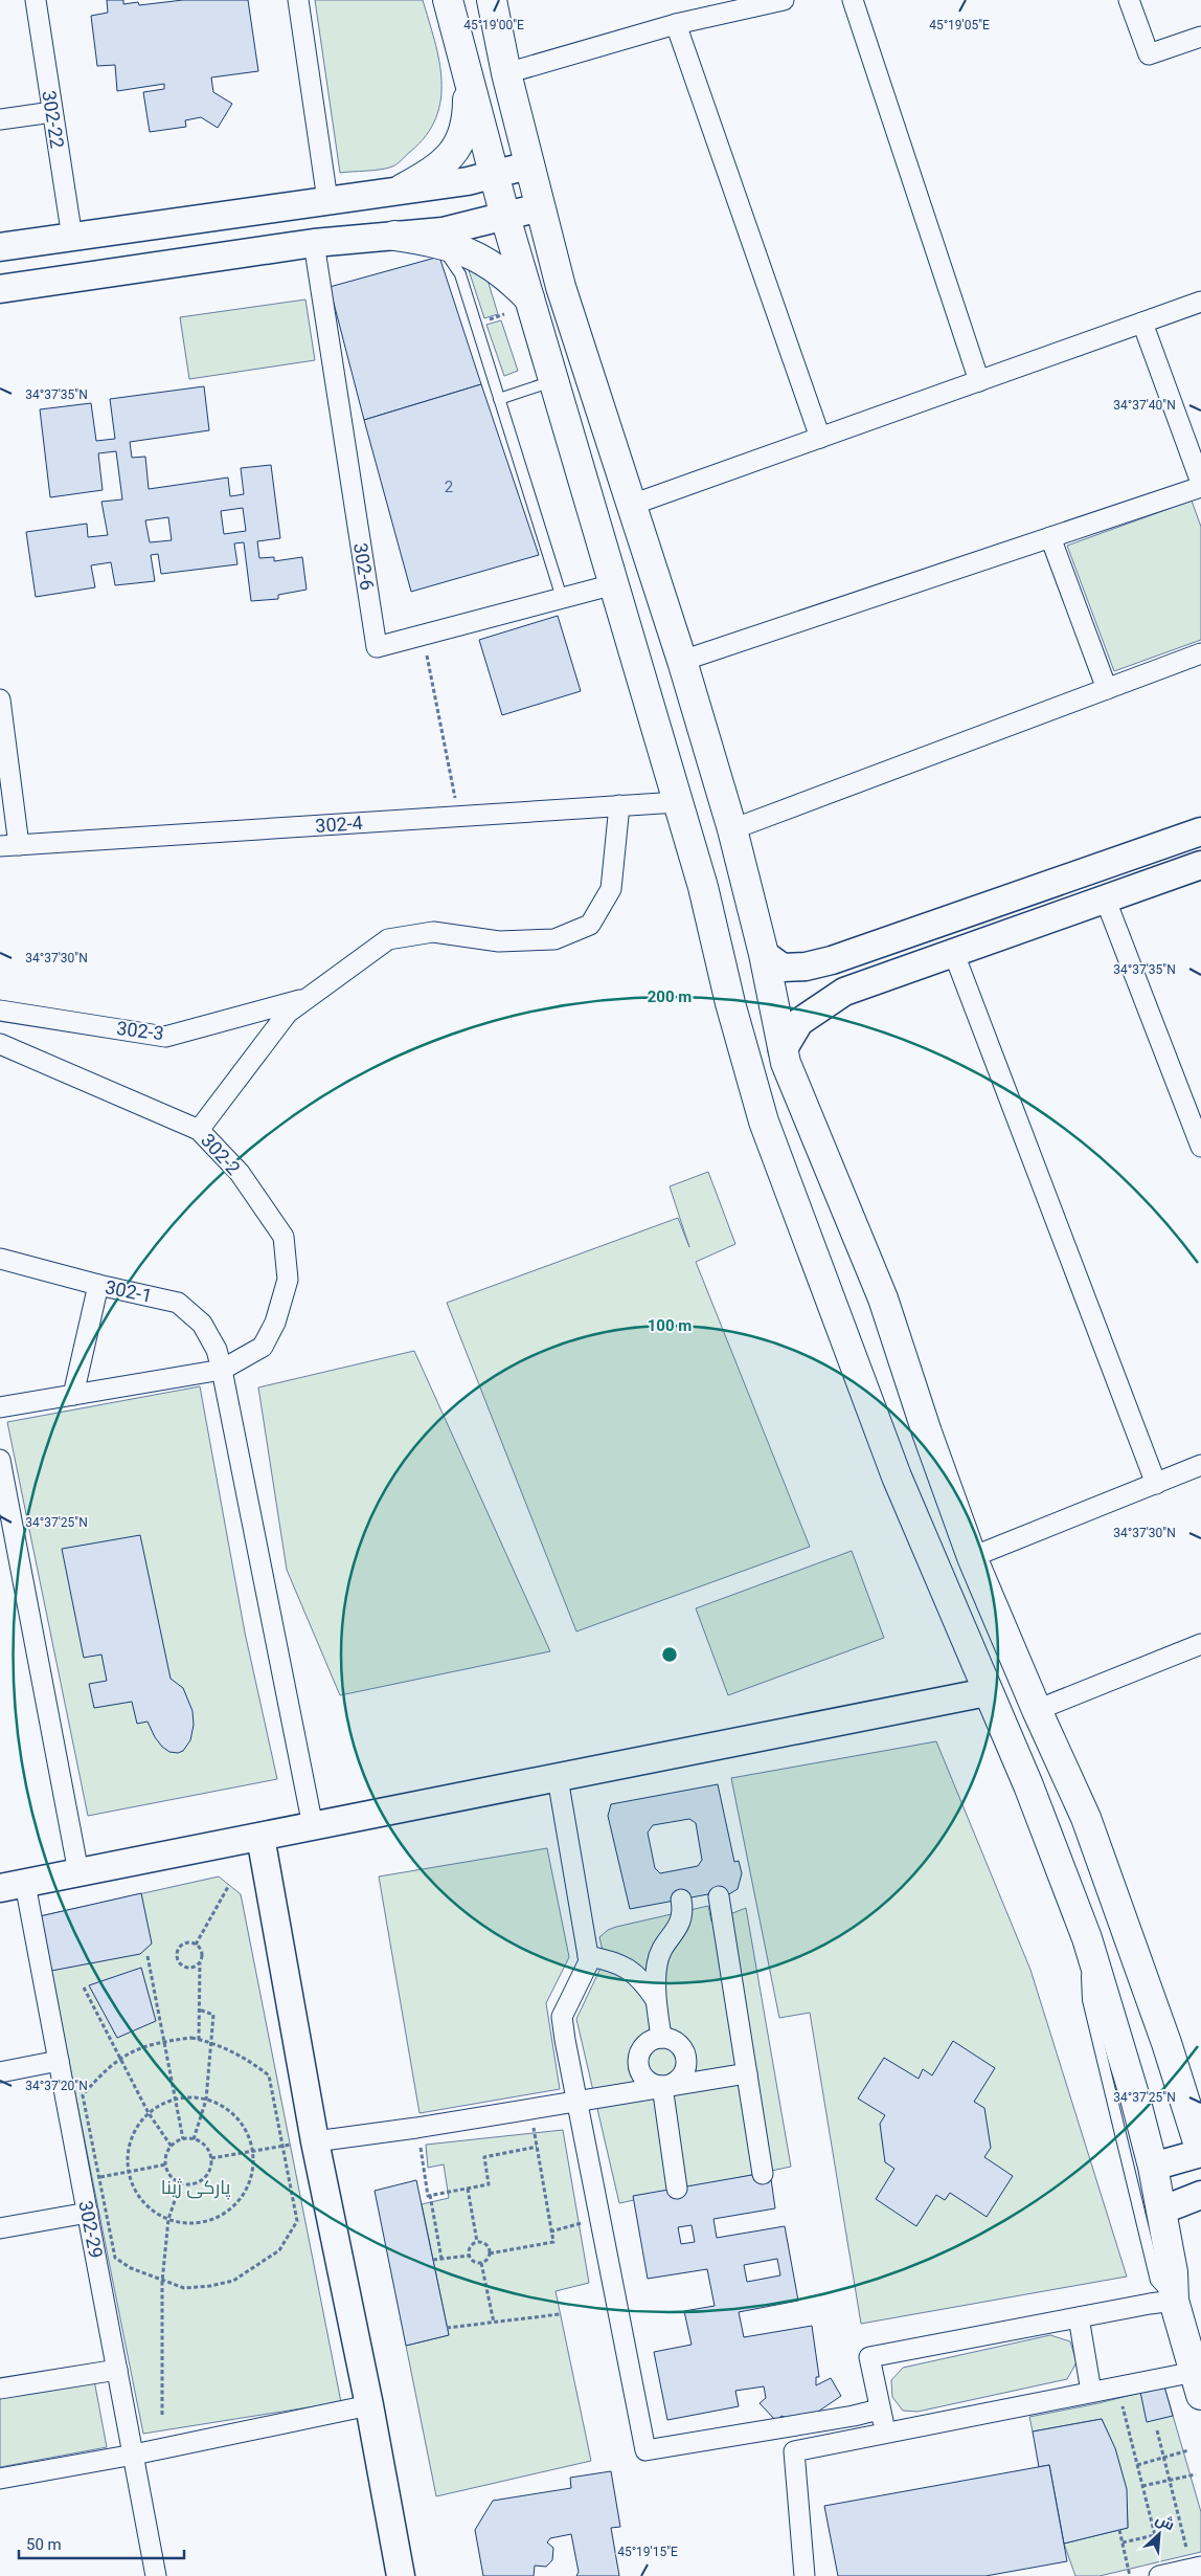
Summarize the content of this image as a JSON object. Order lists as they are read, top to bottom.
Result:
{
  "streets": {
    "street": [
      "302-22",
      "302-6",
      "302-4",
      "302-3",
      "302-2",
      "302-1",
      "302-29"
    ]
  },
  "crossings": [
    ["302-2", "302-1"]
  ],
  "parks": ["پارکی ژینا"],
  "house_numbers": ["2"],
  "scale_bar": "50 m",
  "north": "top right",
  "coordinates": [
    "45°19'00\"E",
    "45°19'05\"E",
    "34°37'35\"N",
    "34°37'40\"N",
    "34°37'30\"N",
    "34°37'25\"N",
    "34°37'20\"N",
    "45°19'15\"E"
  ],
  "rings": ["200 m", "100 m"]
}
